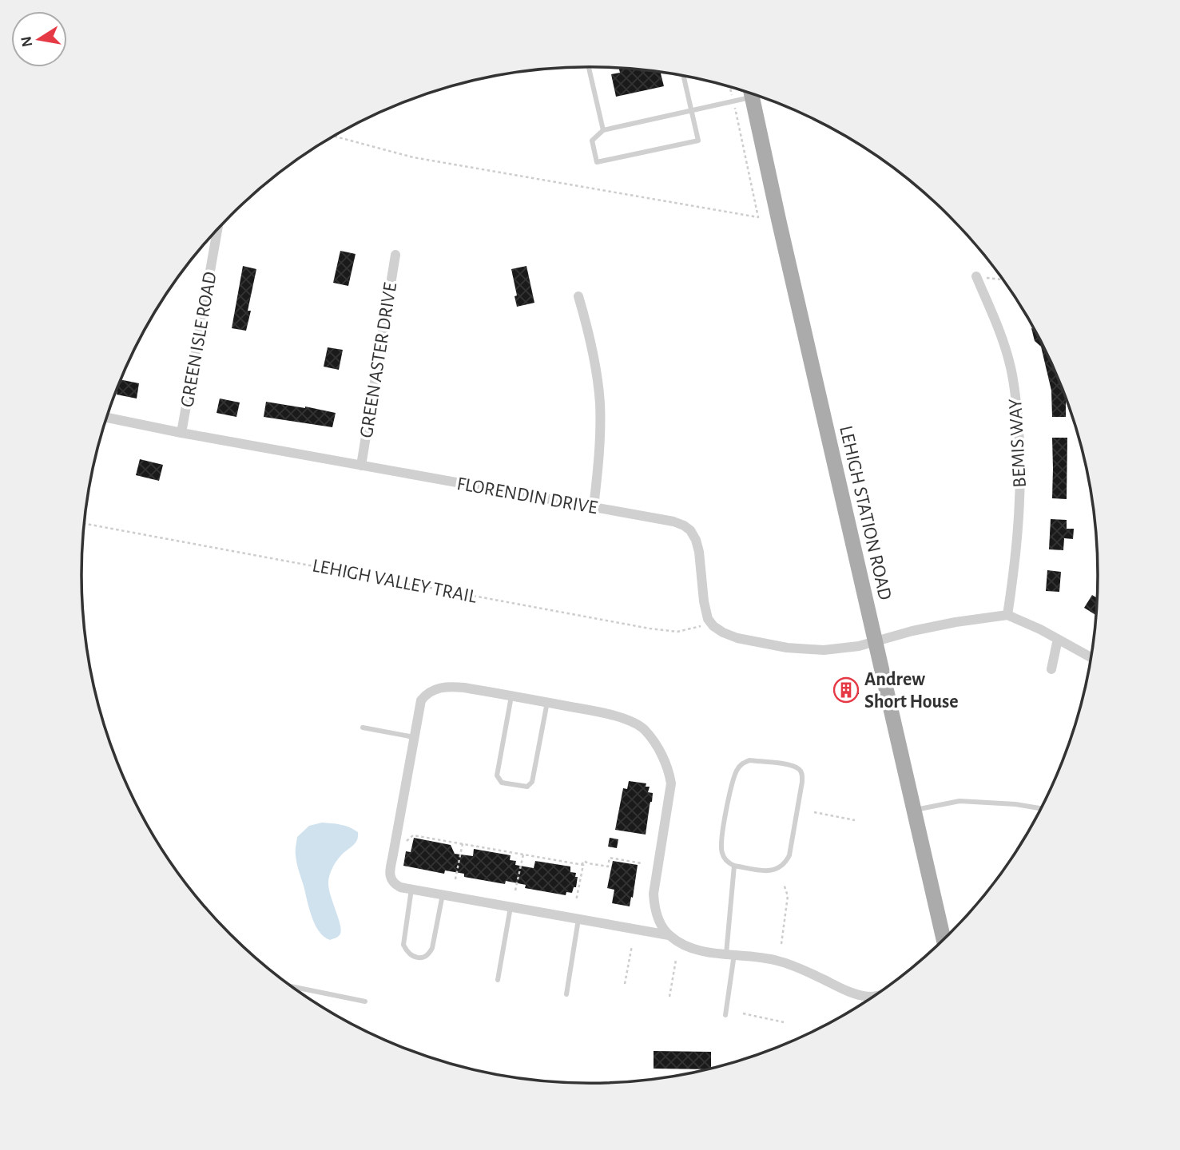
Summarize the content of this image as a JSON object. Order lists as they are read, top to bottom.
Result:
{
  "streets": {
    "main road": ["LEHIGH STATION ROAD"],
    "street": [
      "GREEN ISLE ROAD",
      "GREEN ASTER DRIVE",
      "BEMIS WAY",
      "FLORENDIN DRIVE"
    ],
    "path": ["LEHIGH VALLEY TRAIL"]
  },
  "crossings": [
    ["GREEN ISLE ROAD", "FLORENDIN DRIVE"],
    ["GREEN ASTER DRIVE", "FLORENDIN DRIVE"],
    ["FLORENDIN DRIVE", "LEHIGH VALLEY TRAIL"]
  ],
  "places": {
    "building": ["Andrew Short House"]
  },
  "north": "left"
}
